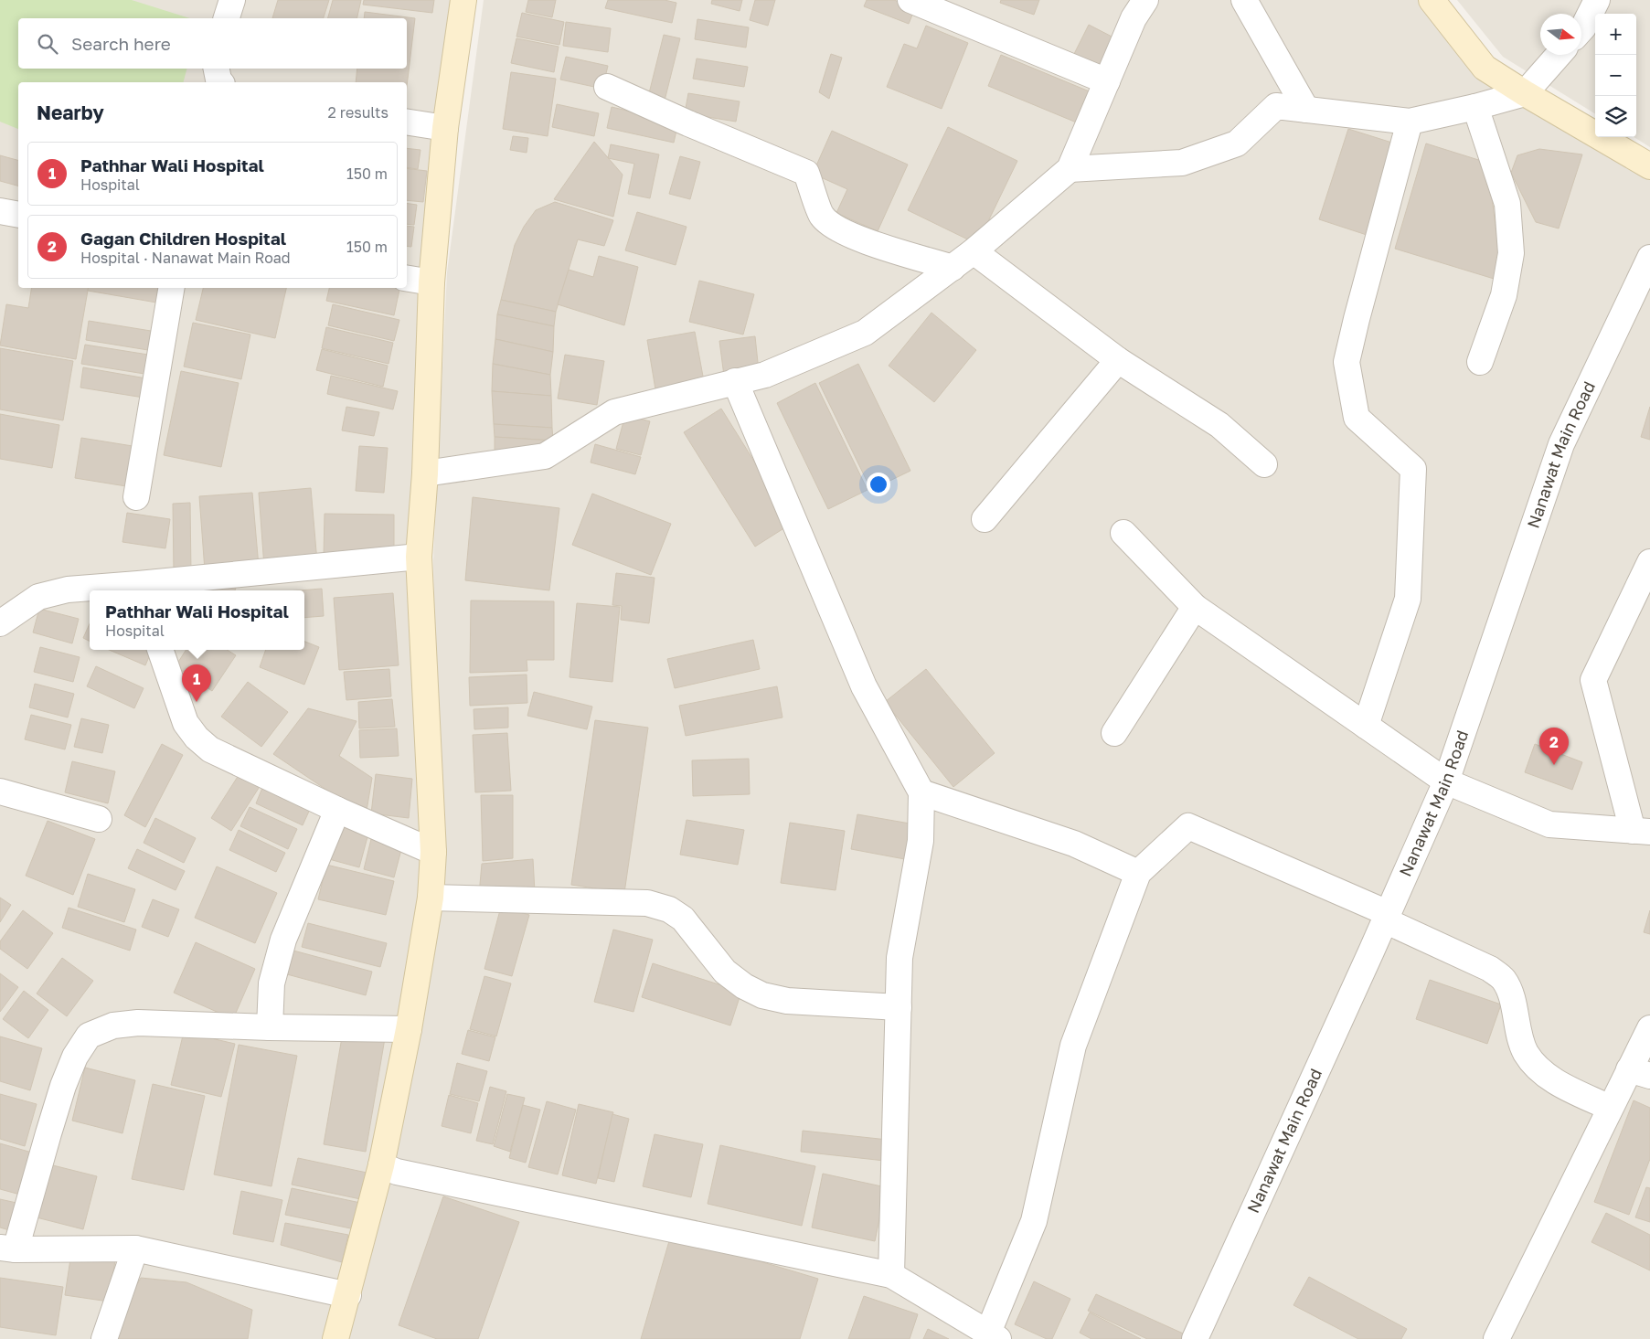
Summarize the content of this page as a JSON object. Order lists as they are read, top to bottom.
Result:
{
  "streets": {
    "street": ["Nanawat Main Road"]
  },
  "north": "right",
  "page": {
    "map_buttons": ["+", "−"],
    "search": "Search here",
    "heading": ["Nearby", "2 results"],
    "list": [
      {
        "mark": "1",
        "name": "Pathhar Wali Hospital",
        "note": "Hospital",
        "value": "150 m"
      },
      {
        "mark": "2",
        "name": "Gagan Children Hospital",
        "note": "Hospital · Nanawat Main Road",
        "value": "150 m"
      }
    ],
    "popup": ["Pathhar Wali Hospital", "Hospital"],
    "pins": ["1", "2"]
  }
}
